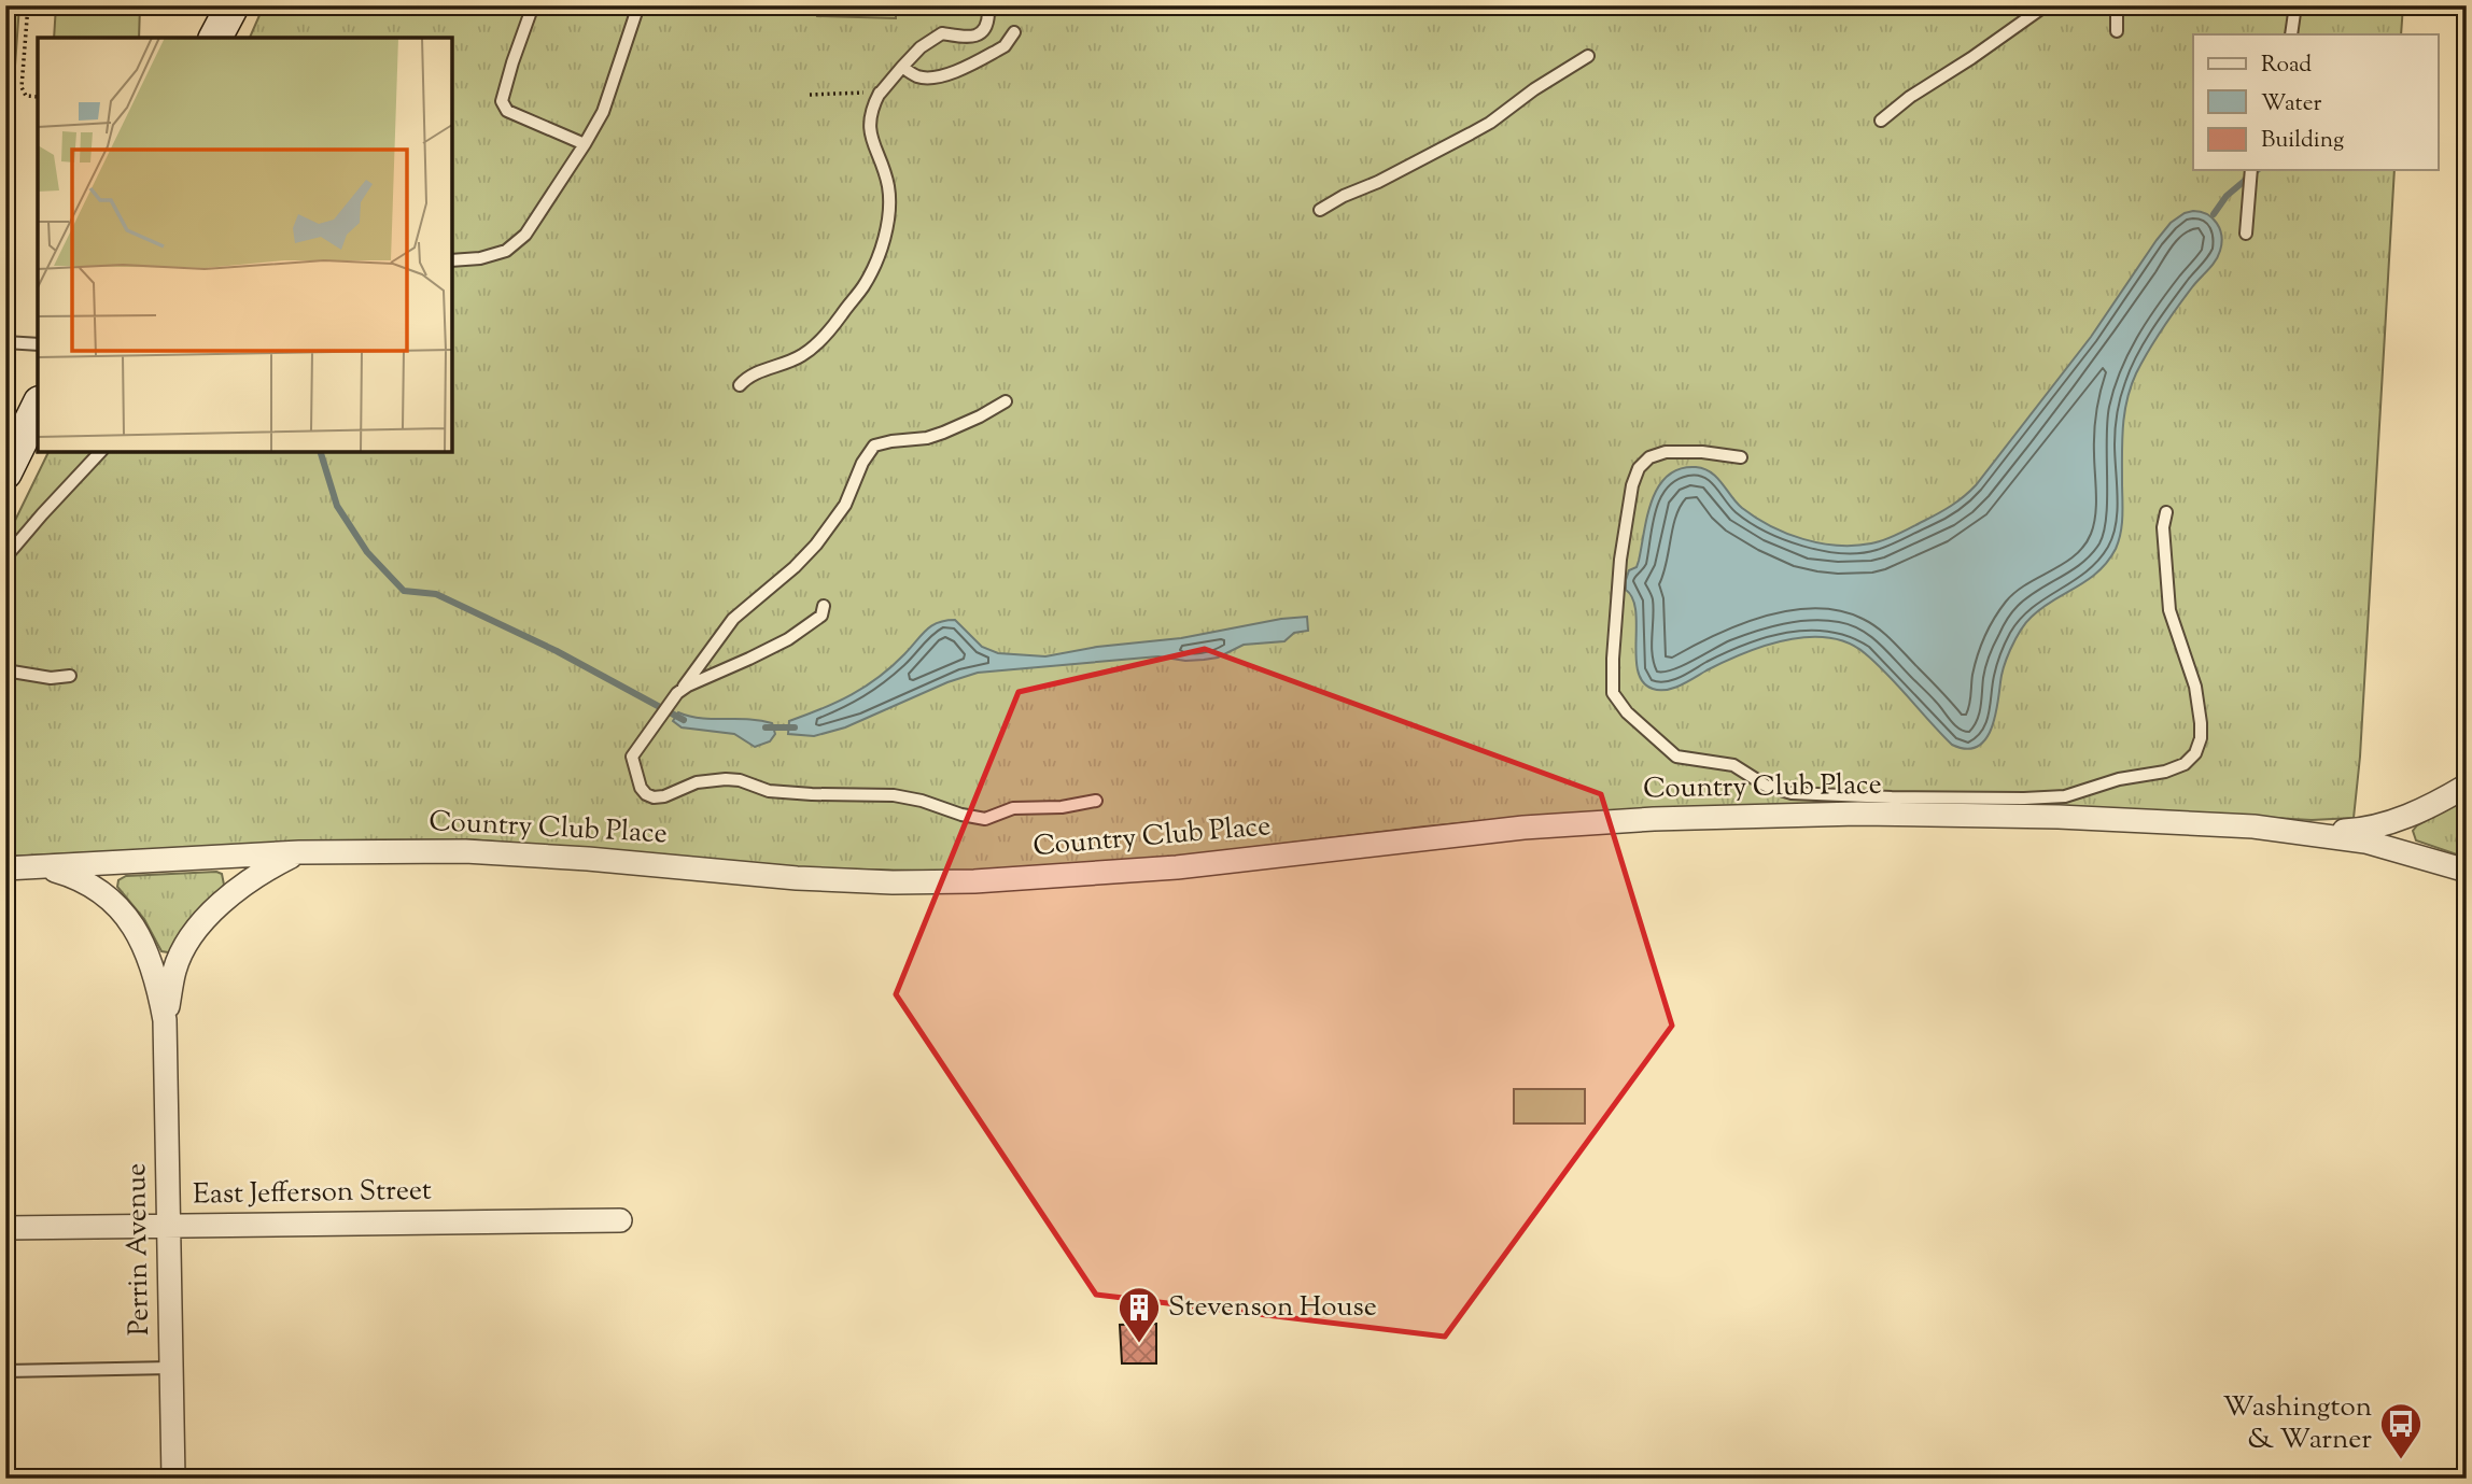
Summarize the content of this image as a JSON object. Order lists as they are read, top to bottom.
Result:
{
  "streets": {
    "street": ["Country Club Place", "East Jefferson Street", "Perrin Avenue"]
  },
  "crossings": [
    ["Country Club Place", "Perrin Avenue"],
    ["East Jefferson Street", "Perrin Avenue"]
  ],
  "places": {
    "building": ["Stevenson House"],
    "bus stop": ["Washington & Warner"]
  },
  "legend": ["Road", "Water", "Building"]
}
